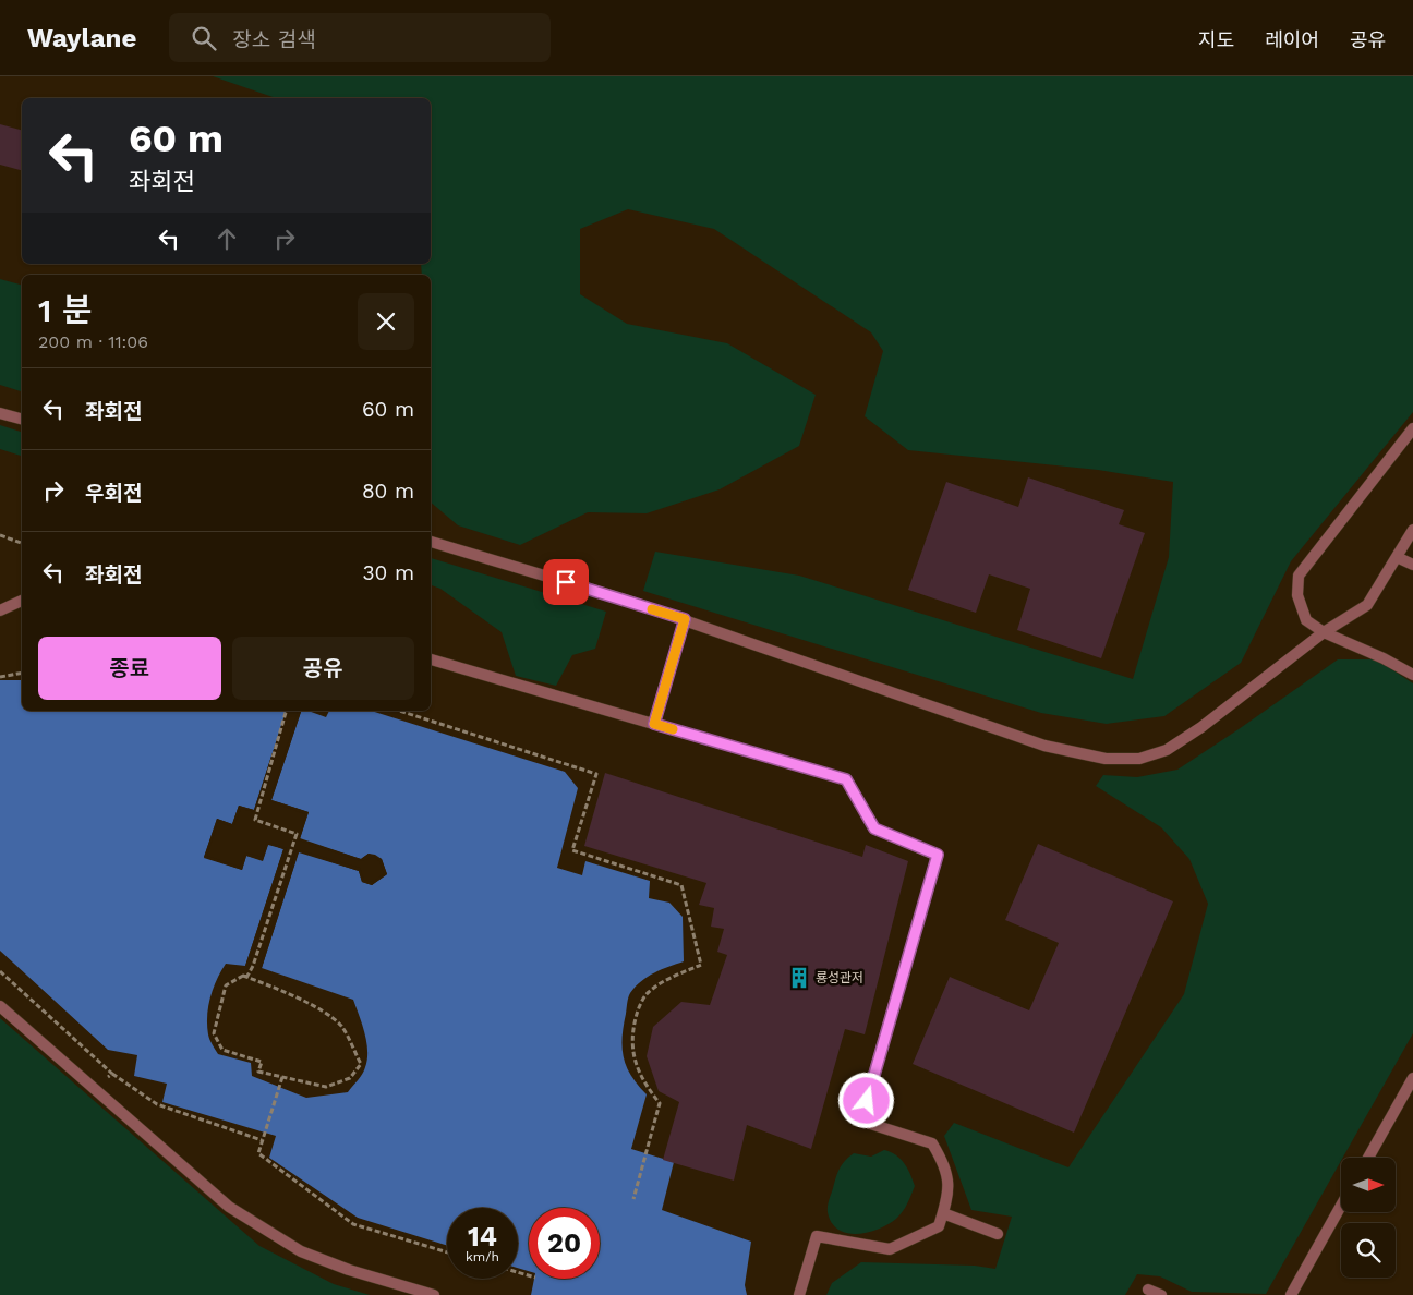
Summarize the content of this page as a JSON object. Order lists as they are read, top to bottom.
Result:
{
  "places": {
    "building": ["룡성관저"]
  },
  "north": "right",
  "page": {
    "header": "Waylane",
    "search": "장소 검색",
    "nav": ["지도", "레이어", "공유"],
    "turn": ["60 m", "좌회전"],
    "heading": ["1 분", "200 m · 11:06"],
    "list": [
      {
        "name": "좌회전",
        "value": "60 m"
      },
      {
        "name": "우회전",
        "value": "80 m"
      },
      {
        "name": "좌회전",
        "value": "30 m"
      }
    ],
    "buttons": ["종료", "공유"],
    "speed": "14 km/h",
    "limit": "20"
  }
}
